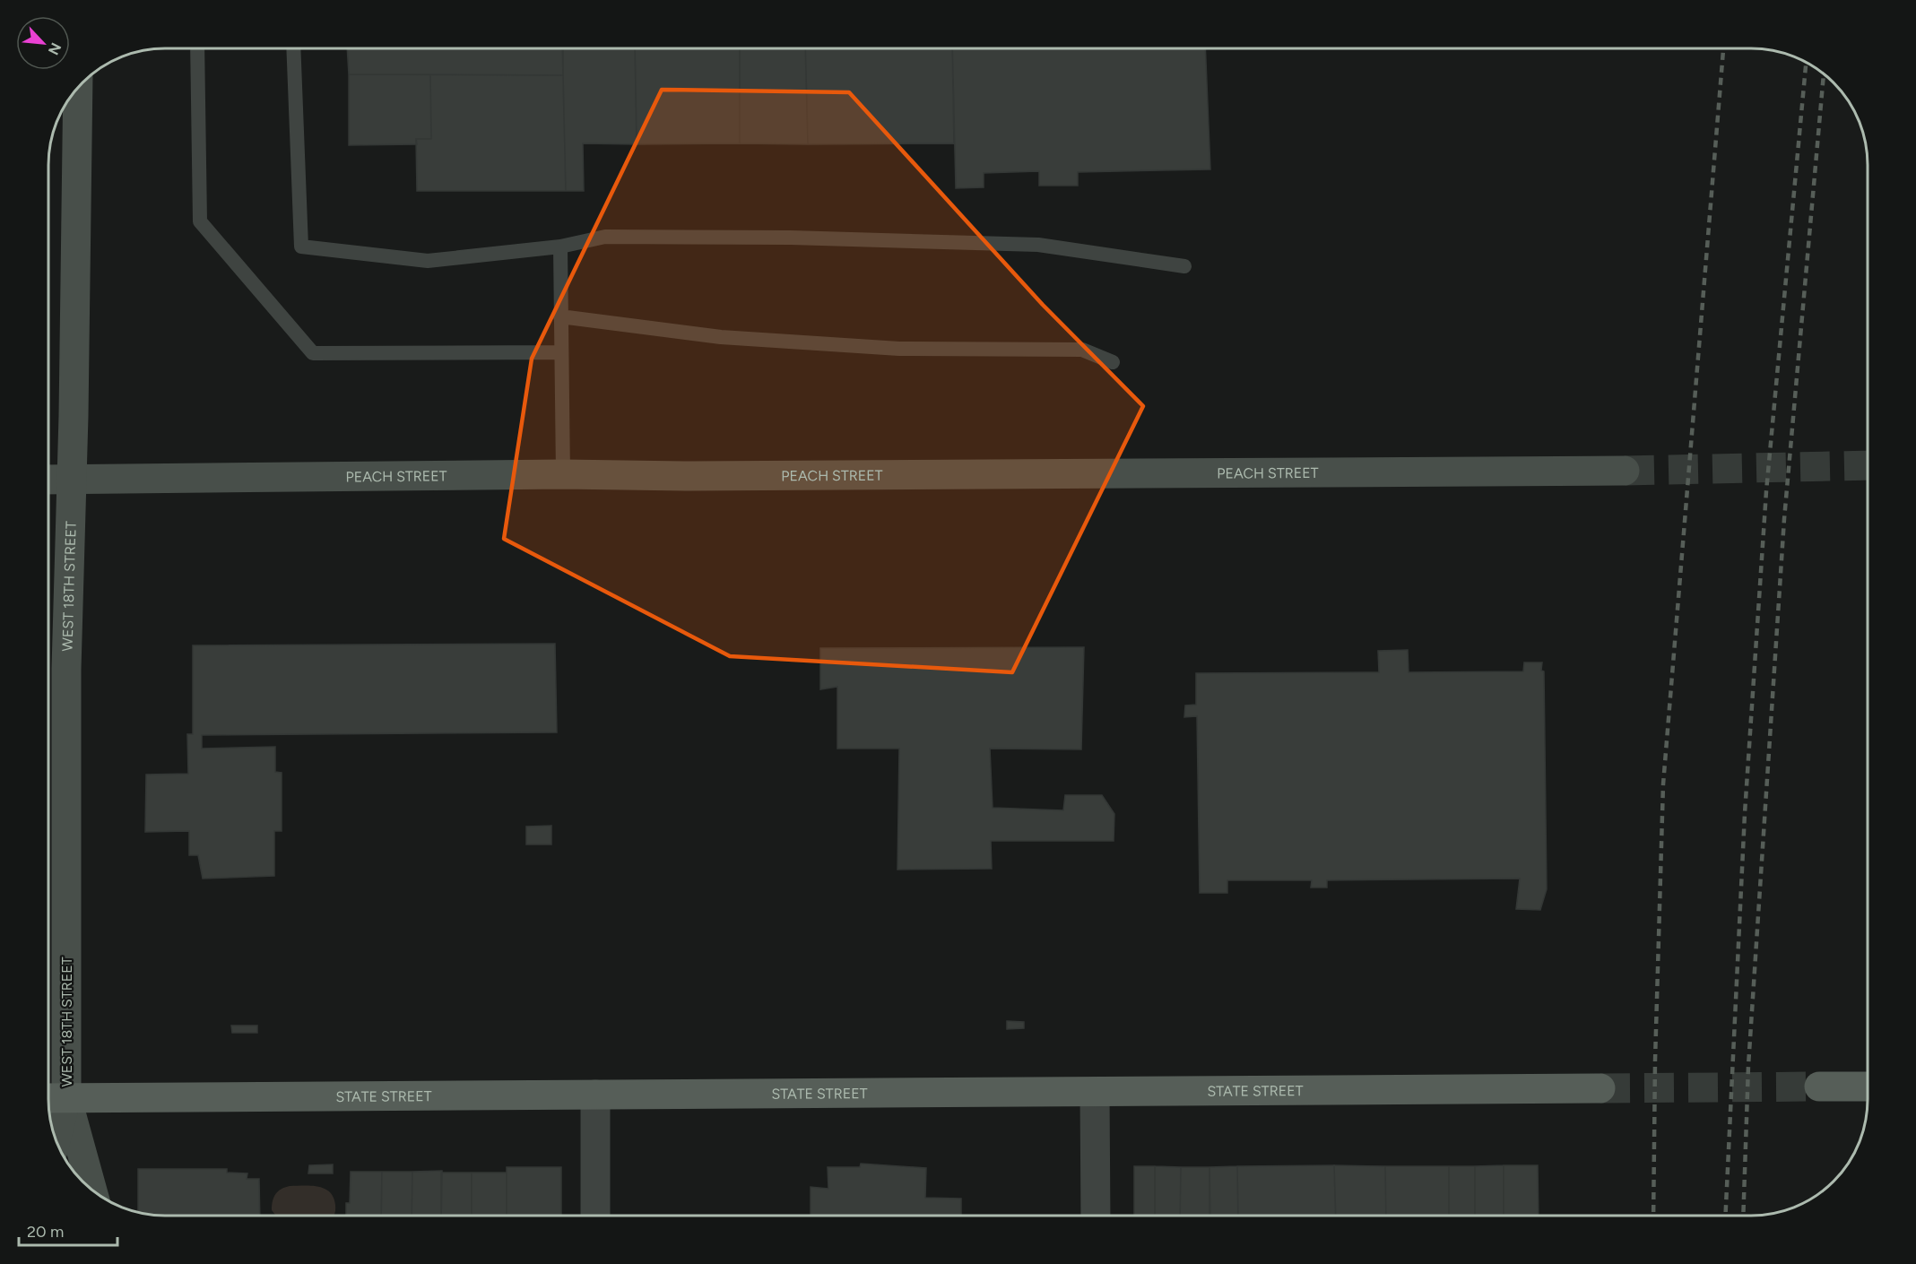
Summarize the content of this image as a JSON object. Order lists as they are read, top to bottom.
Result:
{
  "streets": {
    "main road": ["PEACH STREET", "WEST 18TH STREET", "STATE STREET"]
  },
  "crossings": [
    ["PEACH STREET", "WEST 18TH STREET"],
    ["WEST 18TH STREET", "STATE STREET"]
  ],
  "scale_bar": "20 m",
  "north": "bottom right"
}
